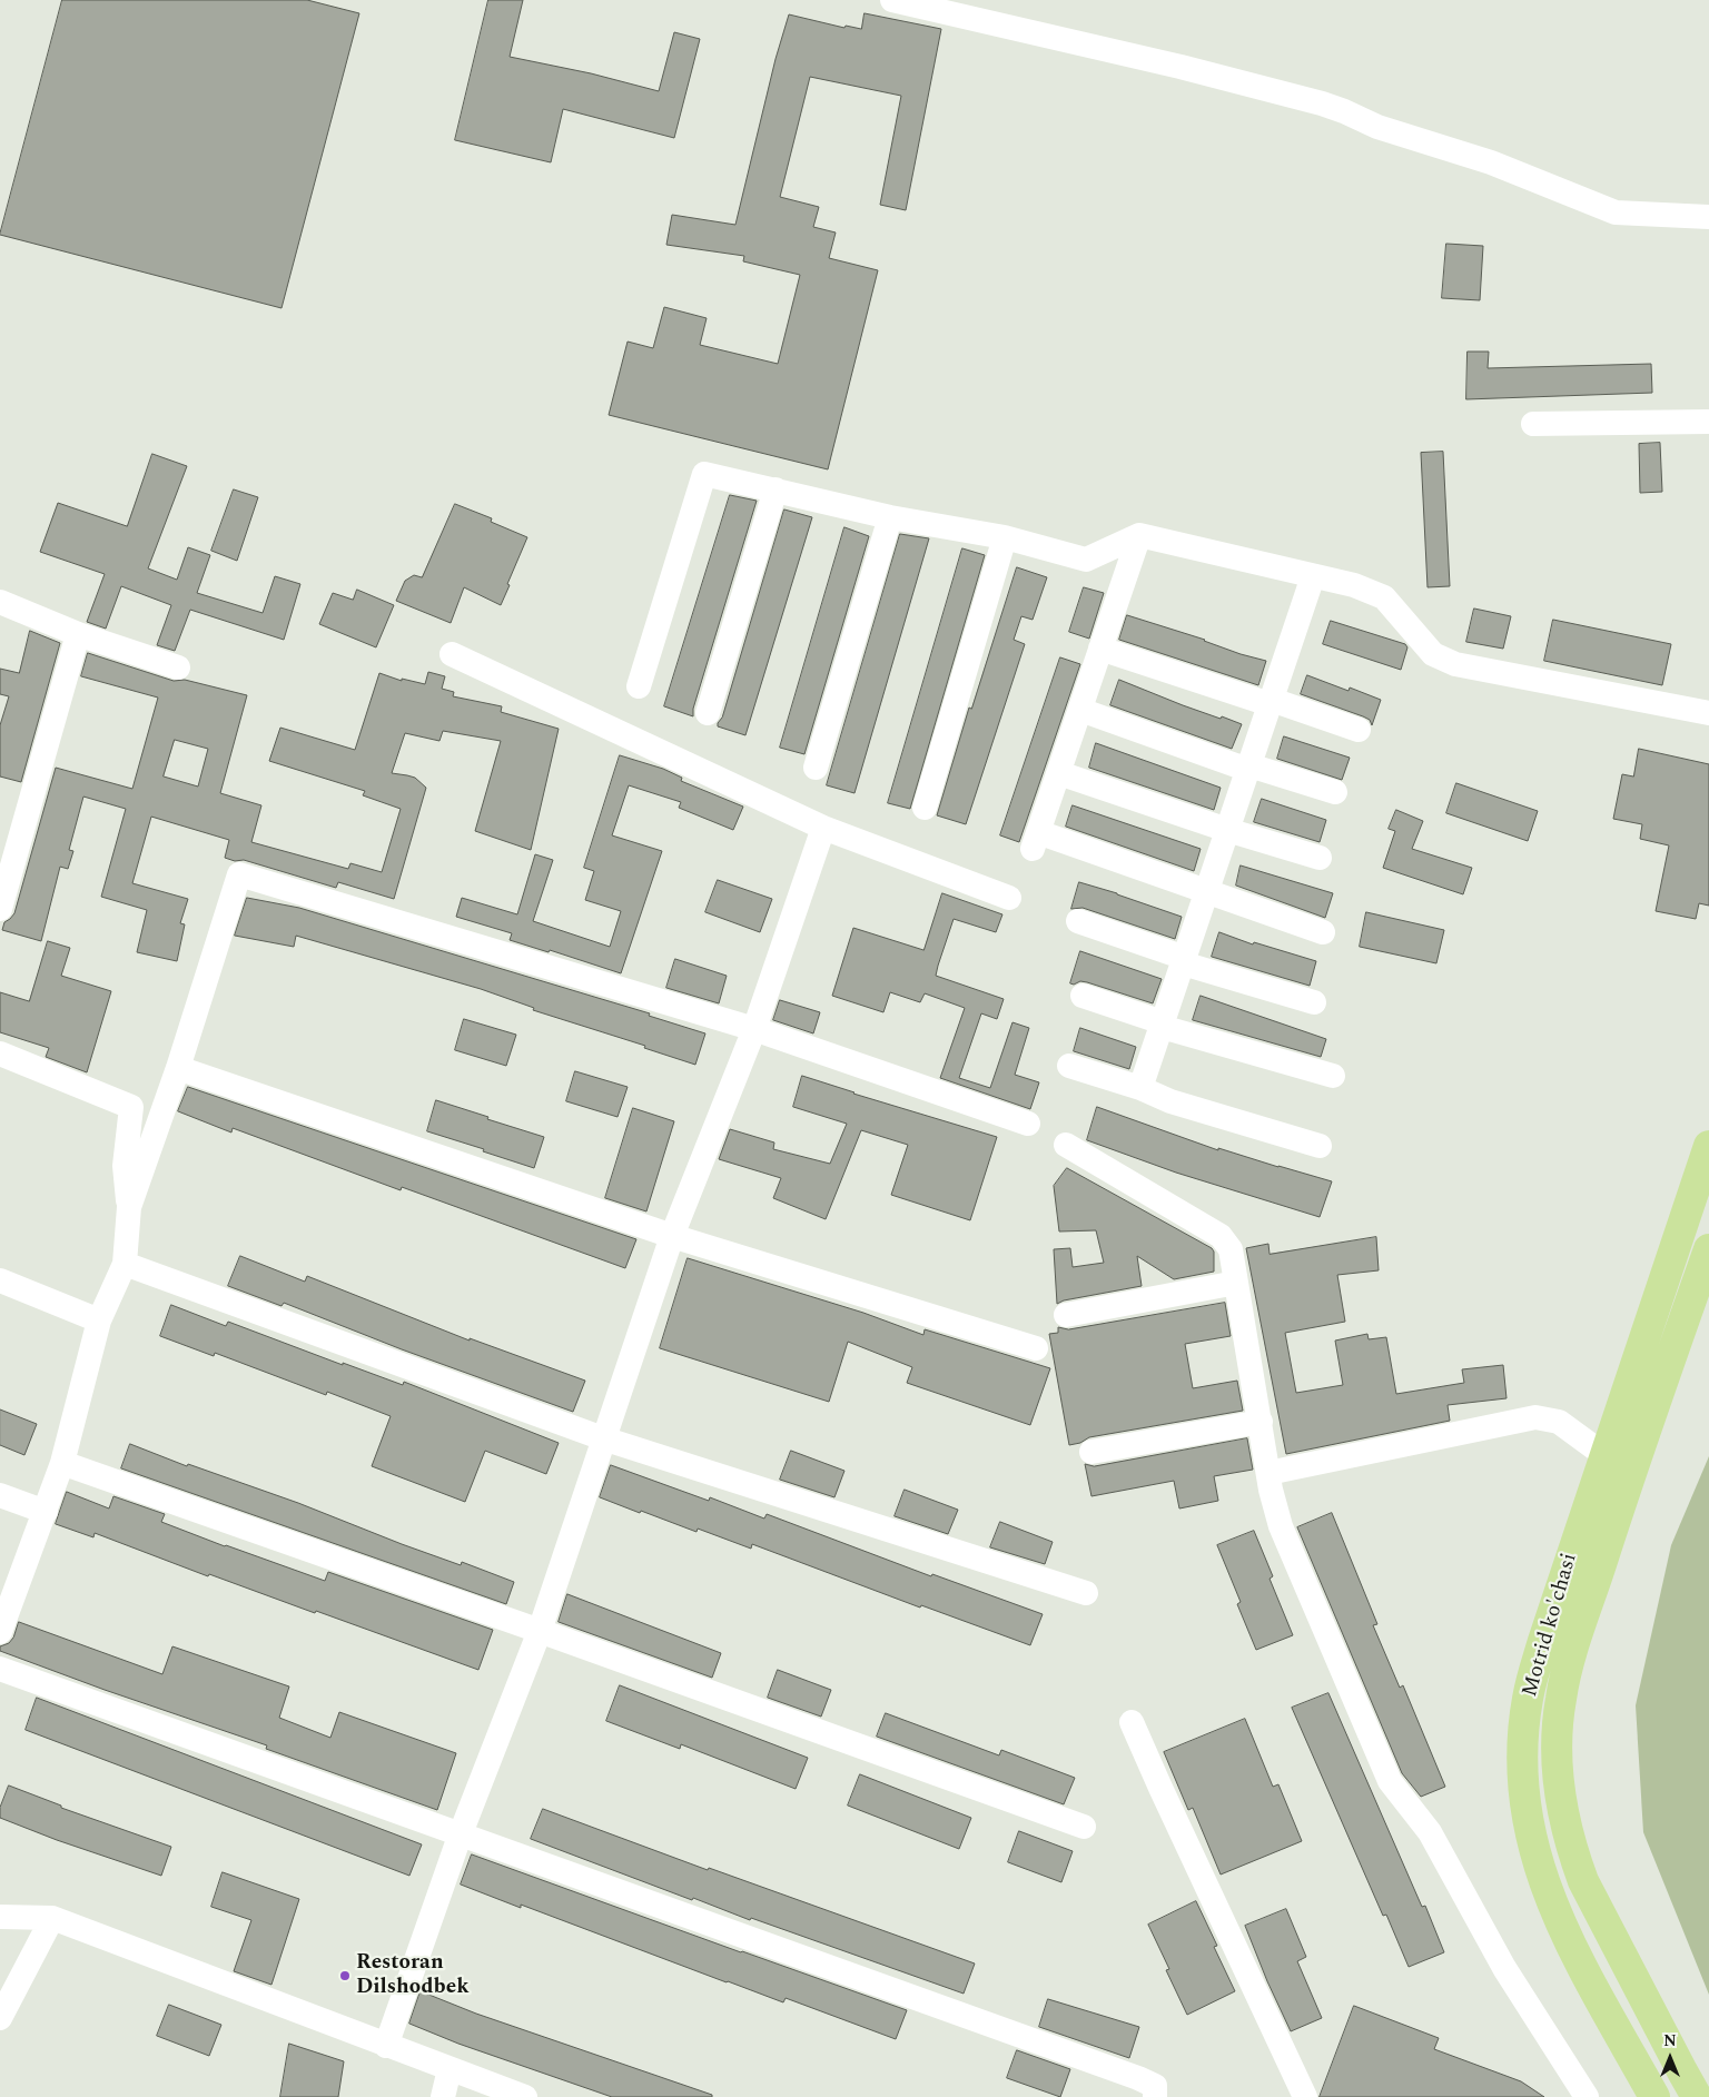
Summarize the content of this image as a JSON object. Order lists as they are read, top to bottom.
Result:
{
  "streets": {
    "main road": ["Motrid ko'chasi"]
  },
  "places": ["Restoran Dilshodbek"],
  "north": "top"
}
